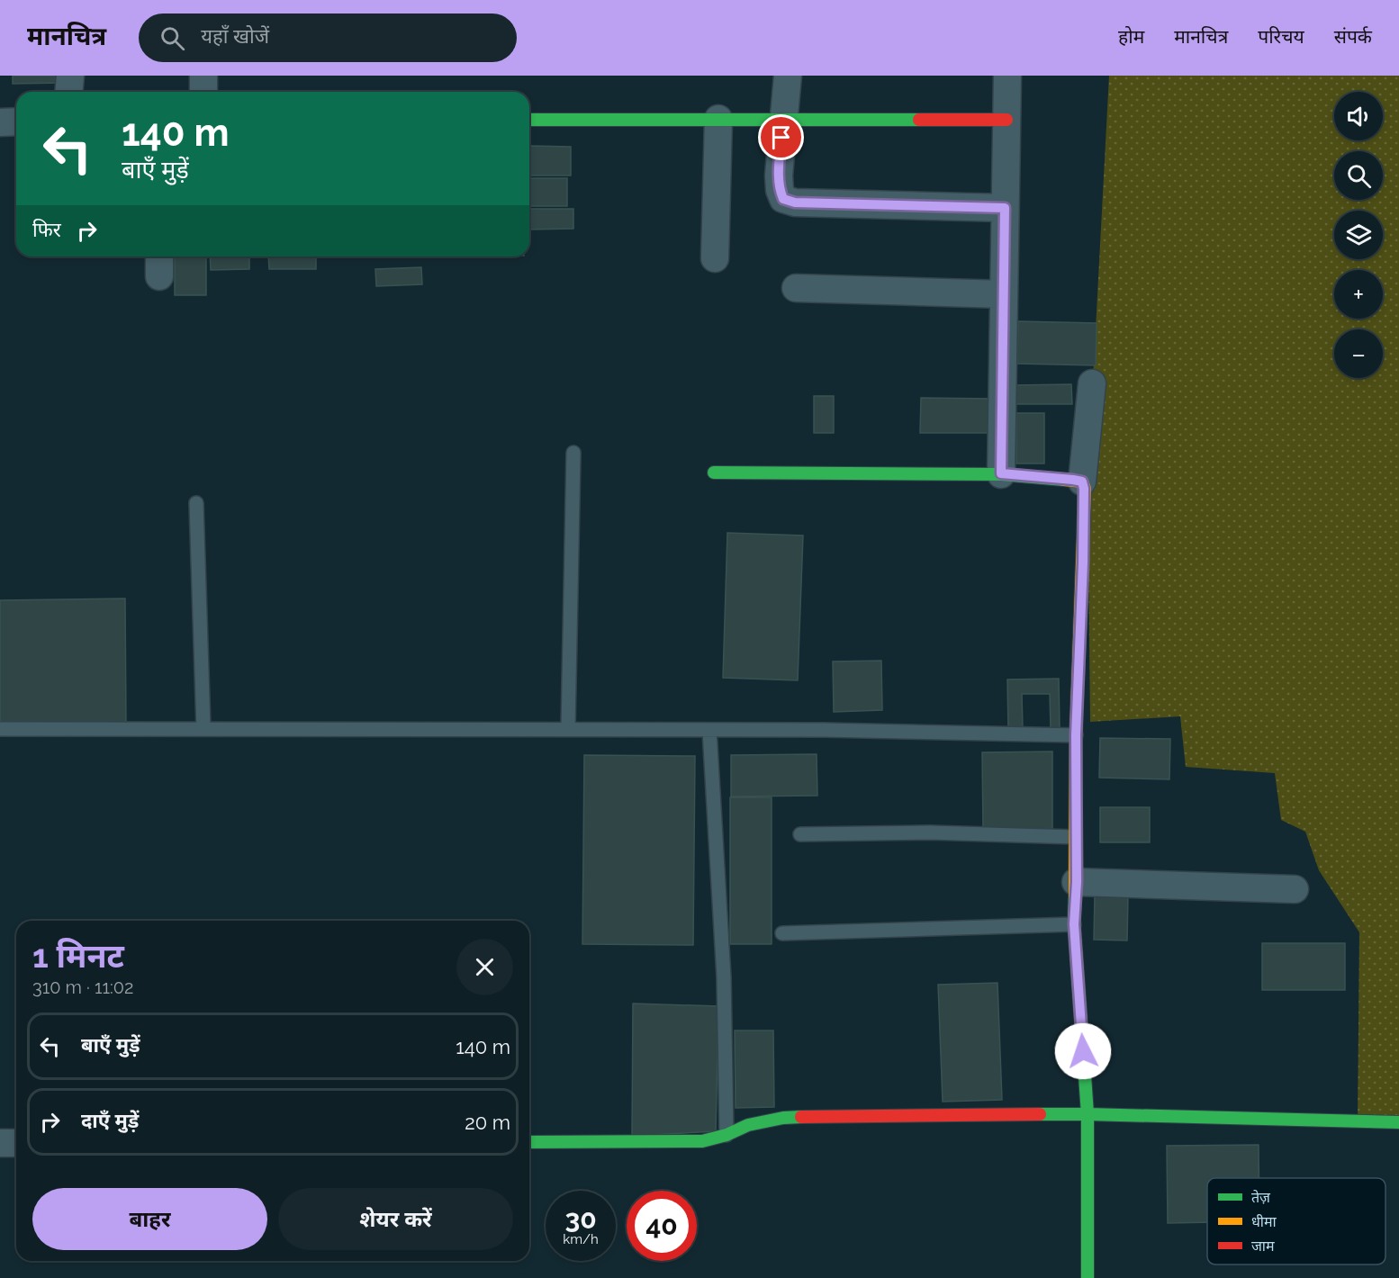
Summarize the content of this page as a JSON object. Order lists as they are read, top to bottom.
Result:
{
  "legend": ["तेज़", "धीमा", "जाम"],
  "page": {
    "header": "मानचित्र",
    "search": "यहाँ खोजें",
    "nav": [
      "होम",
      "मानचित्र",
      "परिचय",
      "संपर्क"
    ],
    "map_buttons": ["+", "−"],
    "turn": ["140 m", "बाएँ मुड़ें"],
    "then": "फिर",
    "heading": ["1 मिनट", "310 m · 11:02"],
    "list": [
      {
        "name": "बाएँ मुड़ें",
        "value": "140 m"
      },
      {
        "name": "दाएँ मुड़ें",
        "value": "20 m"
      }
    ],
    "buttons": ["बाहर", "शेयर करें"],
    "speed": "30 km/h",
    "limit": "40"
  }
}
